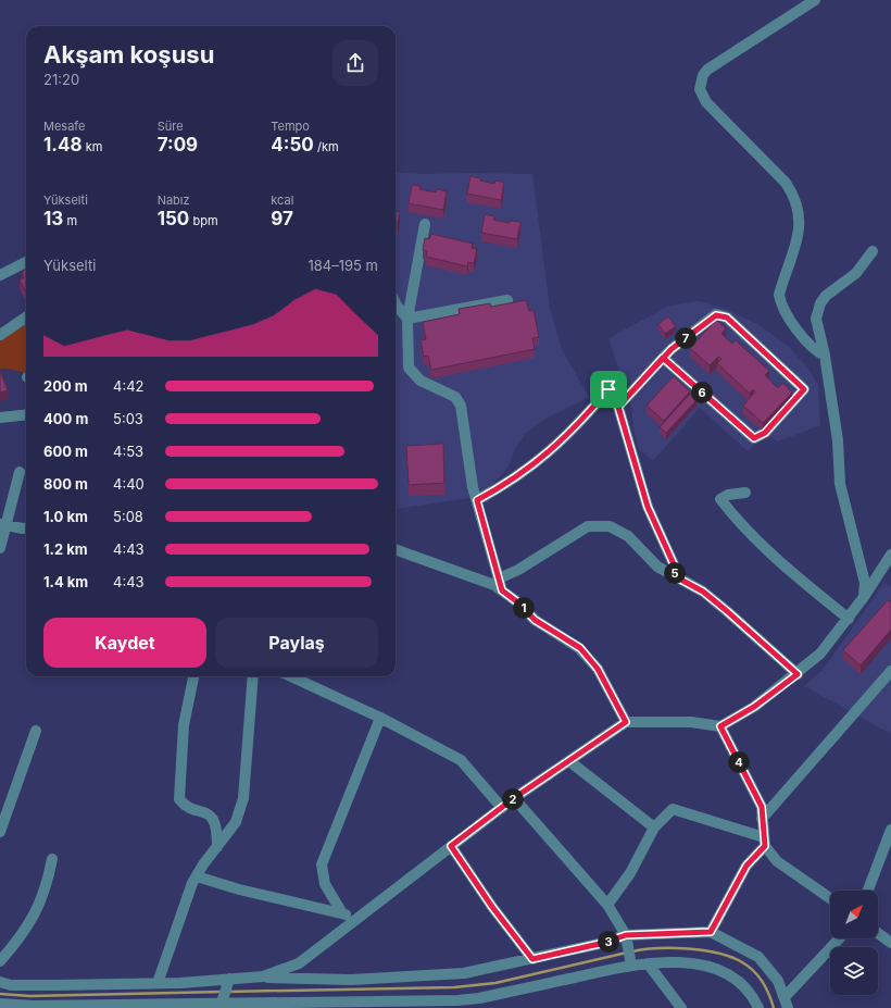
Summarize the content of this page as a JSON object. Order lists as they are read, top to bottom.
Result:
{
  "north": "top right",
  "page": {
    "heading": ["Akşam koşusu", "21:20"],
    "stats": [
      ["Mesafe", "1.48 km"],
      ["Süre", "7:09"],
      ["Tempo", "4:50 /km"],
      ["Yükselti", "13 m"],
      ["Nabız", "150 bpm"],
      ["kcal", "97"]
    ],
    "chart": ["Yükselti", "184–195 m"],
    "pins": [
      "7",
      "6",
      "5",
      "1",
      "4",
      "2",
      "3"
    ],
    "list": [
      {
        "name": "200 m",
        "note": "4:42"
      },
      {
        "name": "400 m",
        "note": "5:03"
      },
      {
        "name": "600 m",
        "note": "4:53"
      },
      {
        "name": "800 m",
        "note": "4:40"
      },
      {
        "name": "1.0 km",
        "note": "5:08"
      },
      {
        "name": "1.2 km",
        "note": "4:43"
      },
      {
        "name": "1.4 km",
        "note": "4:43"
      }
    ],
    "buttons": ["Kaydet", "Paylaş"]
  }
}
